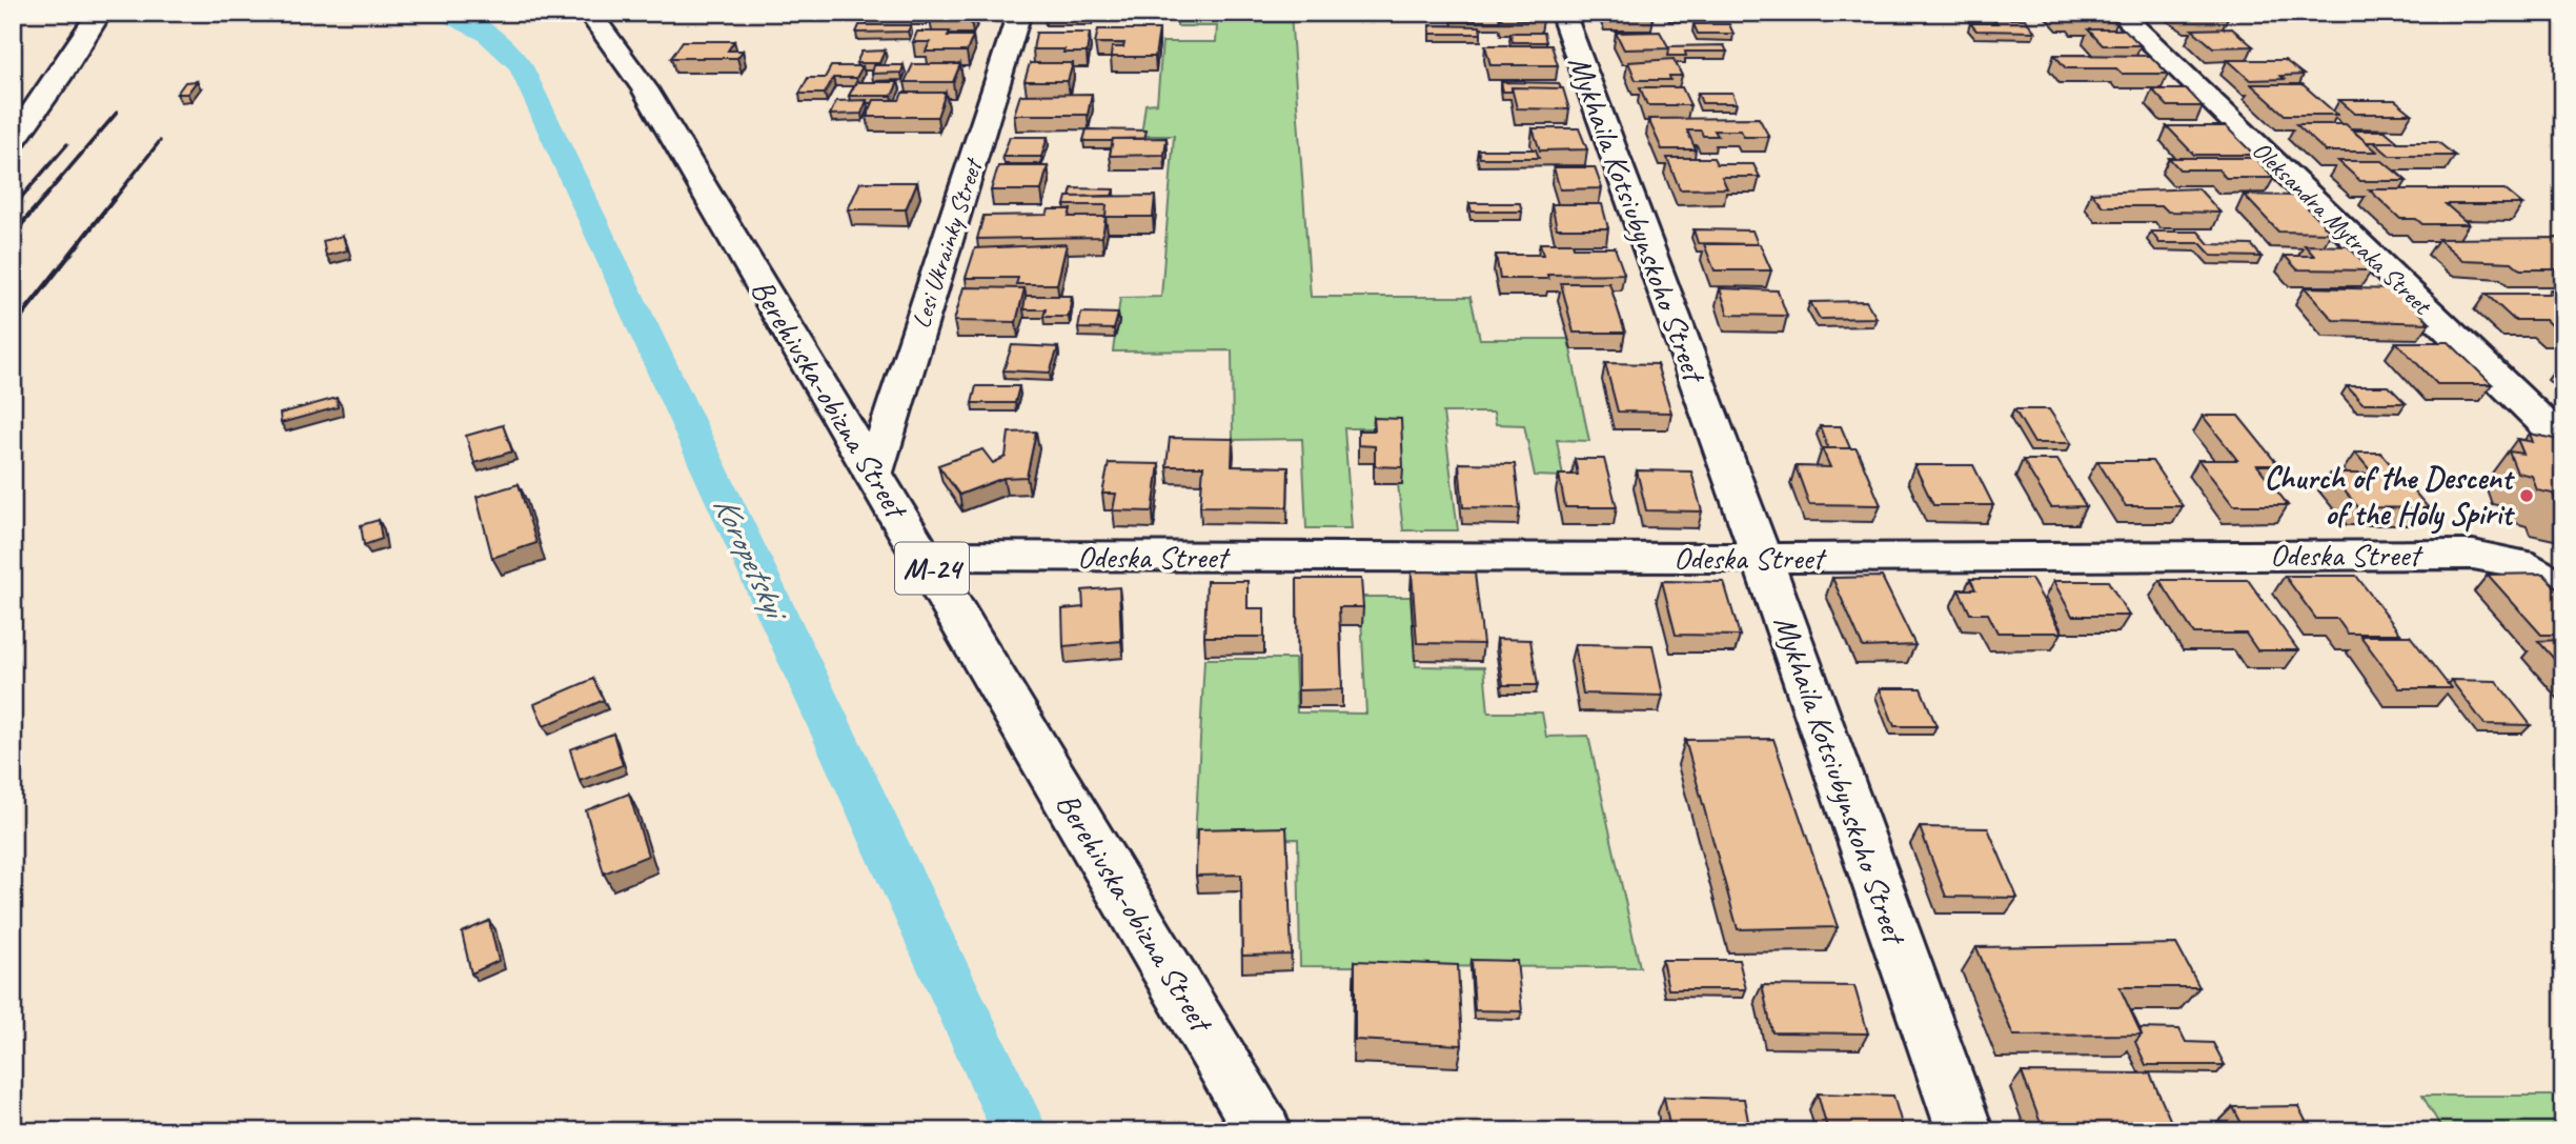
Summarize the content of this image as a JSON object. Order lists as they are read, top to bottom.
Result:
{
  "streets": {
    "main road": [
      "Mykhaila Kotsiubynskoho Street",
      "Oleksandra Mytraka Street",
      "Lesi Ukrainky Street",
      "Berehivska-obizna Street",
      "Odeska Street",
      "М-24"
    ]
  },
  "crossings": [
    ["Mykhaila Kotsiubynskoho Street", "Odeska Street"],
    ["Lesi Ukrainky Street", "Berehivska-obizna Street"],
    ["Berehivska-obizna Street", "Odeska Street"]
  ],
  "water": ["Koropetskyi"],
  "places": ["Church of the Descent of the Holy Spirit"]
}
